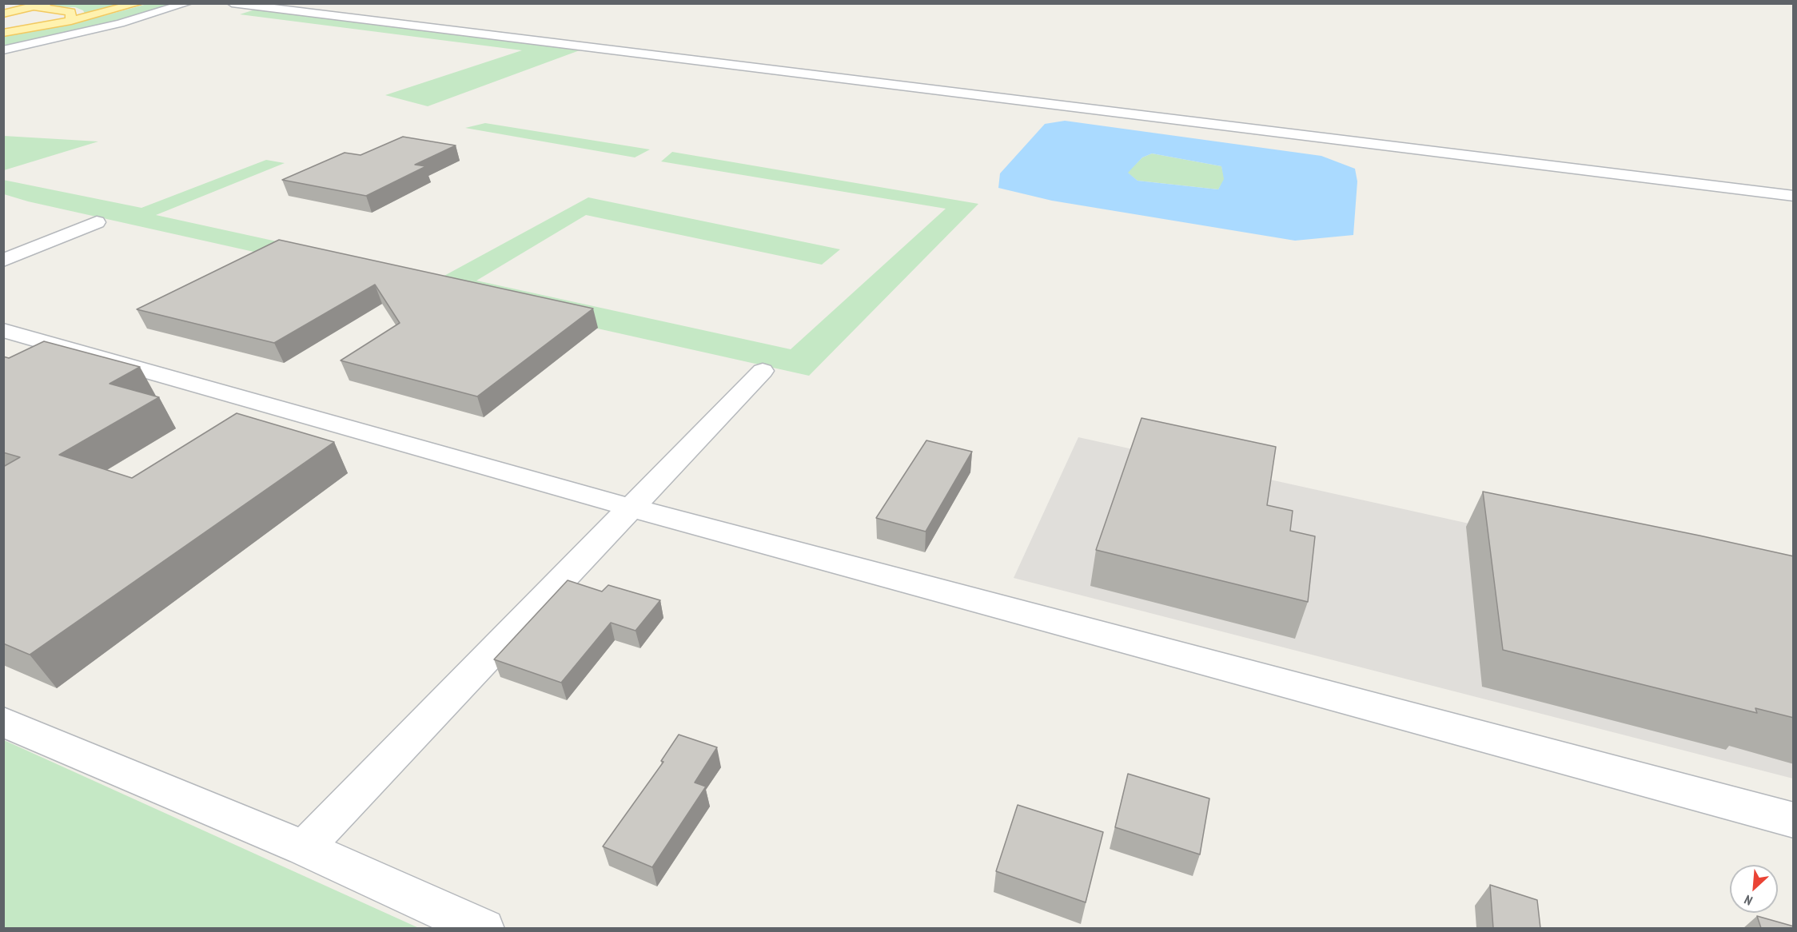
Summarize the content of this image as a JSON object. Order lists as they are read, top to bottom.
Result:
{
  "north": "bottom left"
}
